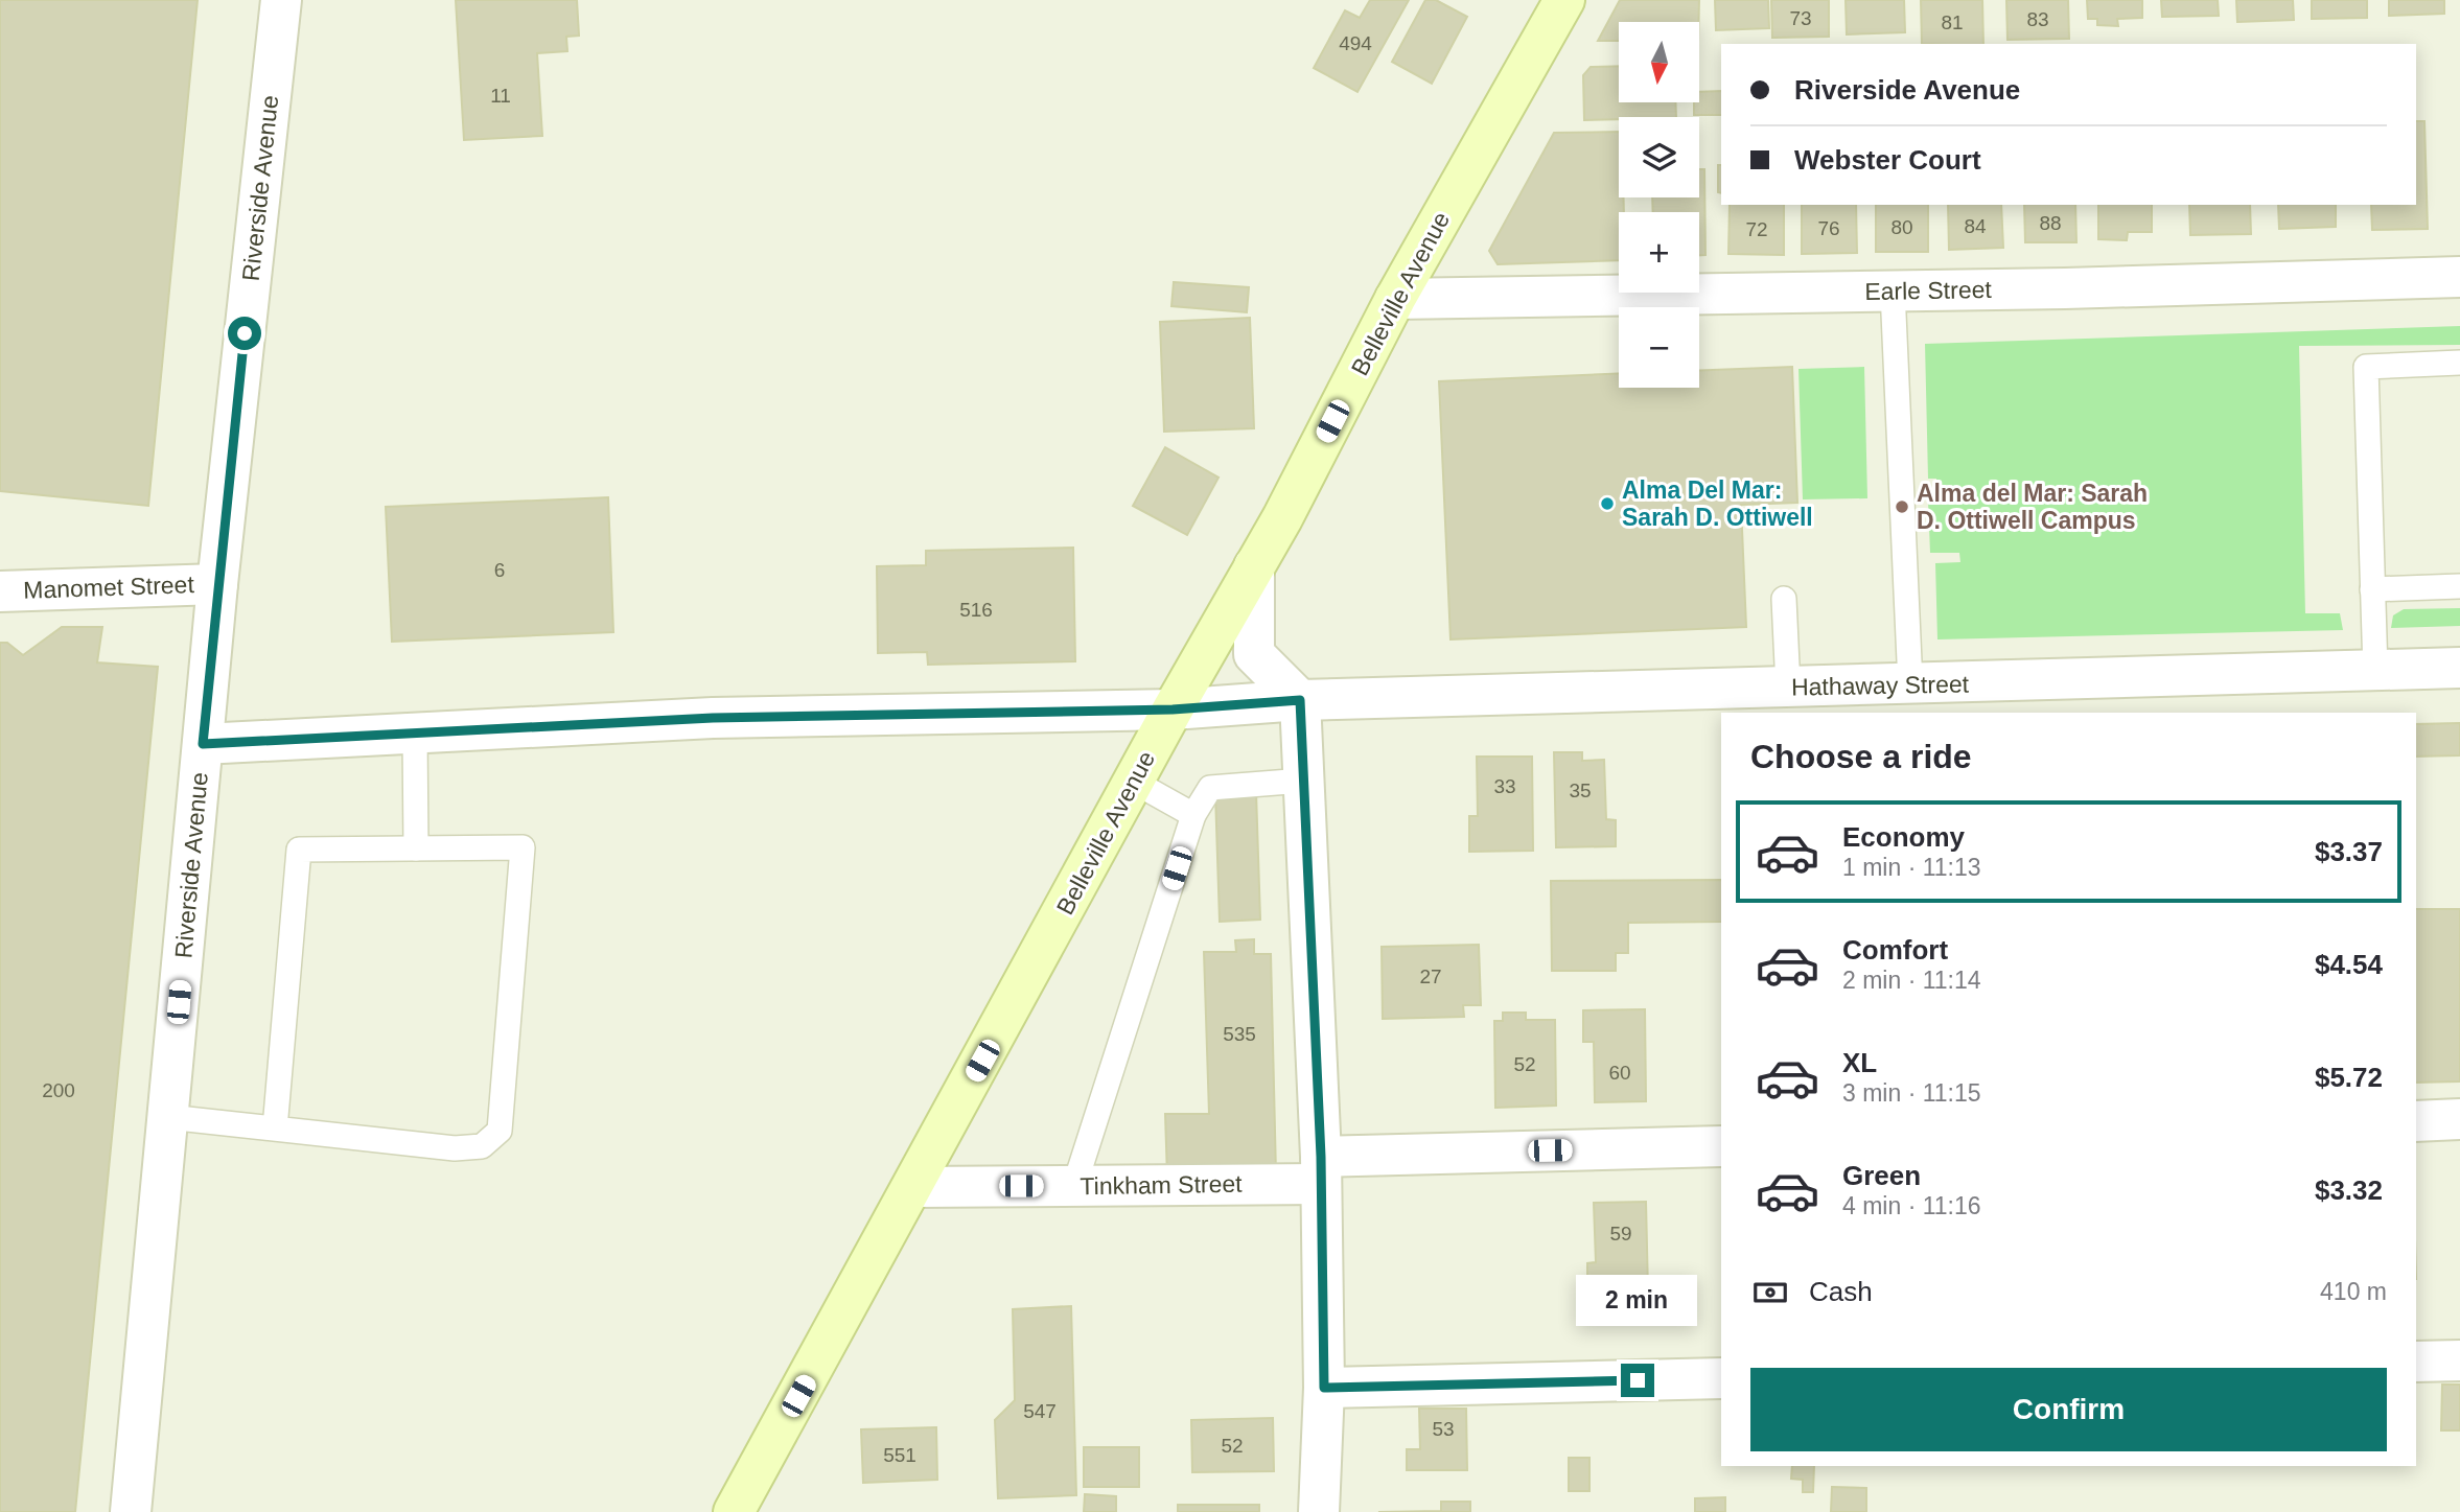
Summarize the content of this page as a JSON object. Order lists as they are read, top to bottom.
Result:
{
  "streets": {
    "main road": ["Belleville Avenue"],
    "street": [
      "Riverside Avenue",
      "Earle Street",
      "Manomet Street",
      "Hathaway Street",
      "Tinkham Street"
    ]
  },
  "crossings": [
    ["Riverside Avenue", "Manomet Street"],
    ["Riverside Avenue", "Hathaway Street"],
    ["Earle Street", "Belleville Avenue"],
    ["Belleville Avenue", "Hathaway Street"],
    ["Belleville Avenue", "Tinkham Street"]
  ],
  "places": ["Alma Del Mar: Sarah D. Ottiwell", "Alma del Mar: Sarah D. Ottiwell Campus"],
  "house_numbers": [
    "73",
    "83",
    "81",
    "494",
    "11",
    "88",
    "84",
    "80",
    "76",
    "72",
    "6",
    "516",
    "33",
    "35",
    "27",
    "535",
    "52",
    "60",
    "200",
    "59",
    "547",
    "53",
    "52",
    "551"
  ],
  "north": "bottom",
  "page": {
    "map_buttons": ["+", "−"],
    "banner": ["Riverside Avenue", "Webster Court"],
    "heading": "Choose a ride",
    "list": [
      {
        "name": "Economy",
        "note": "1 min · 11:13",
        "value": "$3.37"
      },
      {
        "name": "Comfort",
        "note": "2 min · 11:14",
        "value": "$4.54"
      },
      {
        "name": "XL",
        "note": "3 min · 11:15",
        "value": "$5.72"
      },
      {
        "name": "Green",
        "note": "4 min · 11:16",
        "value": "$3.32"
      }
    ],
    "pay": ["Cash", "410 m"],
    "bubble": "2 min",
    "buttons": "Confirm"
  }
}
